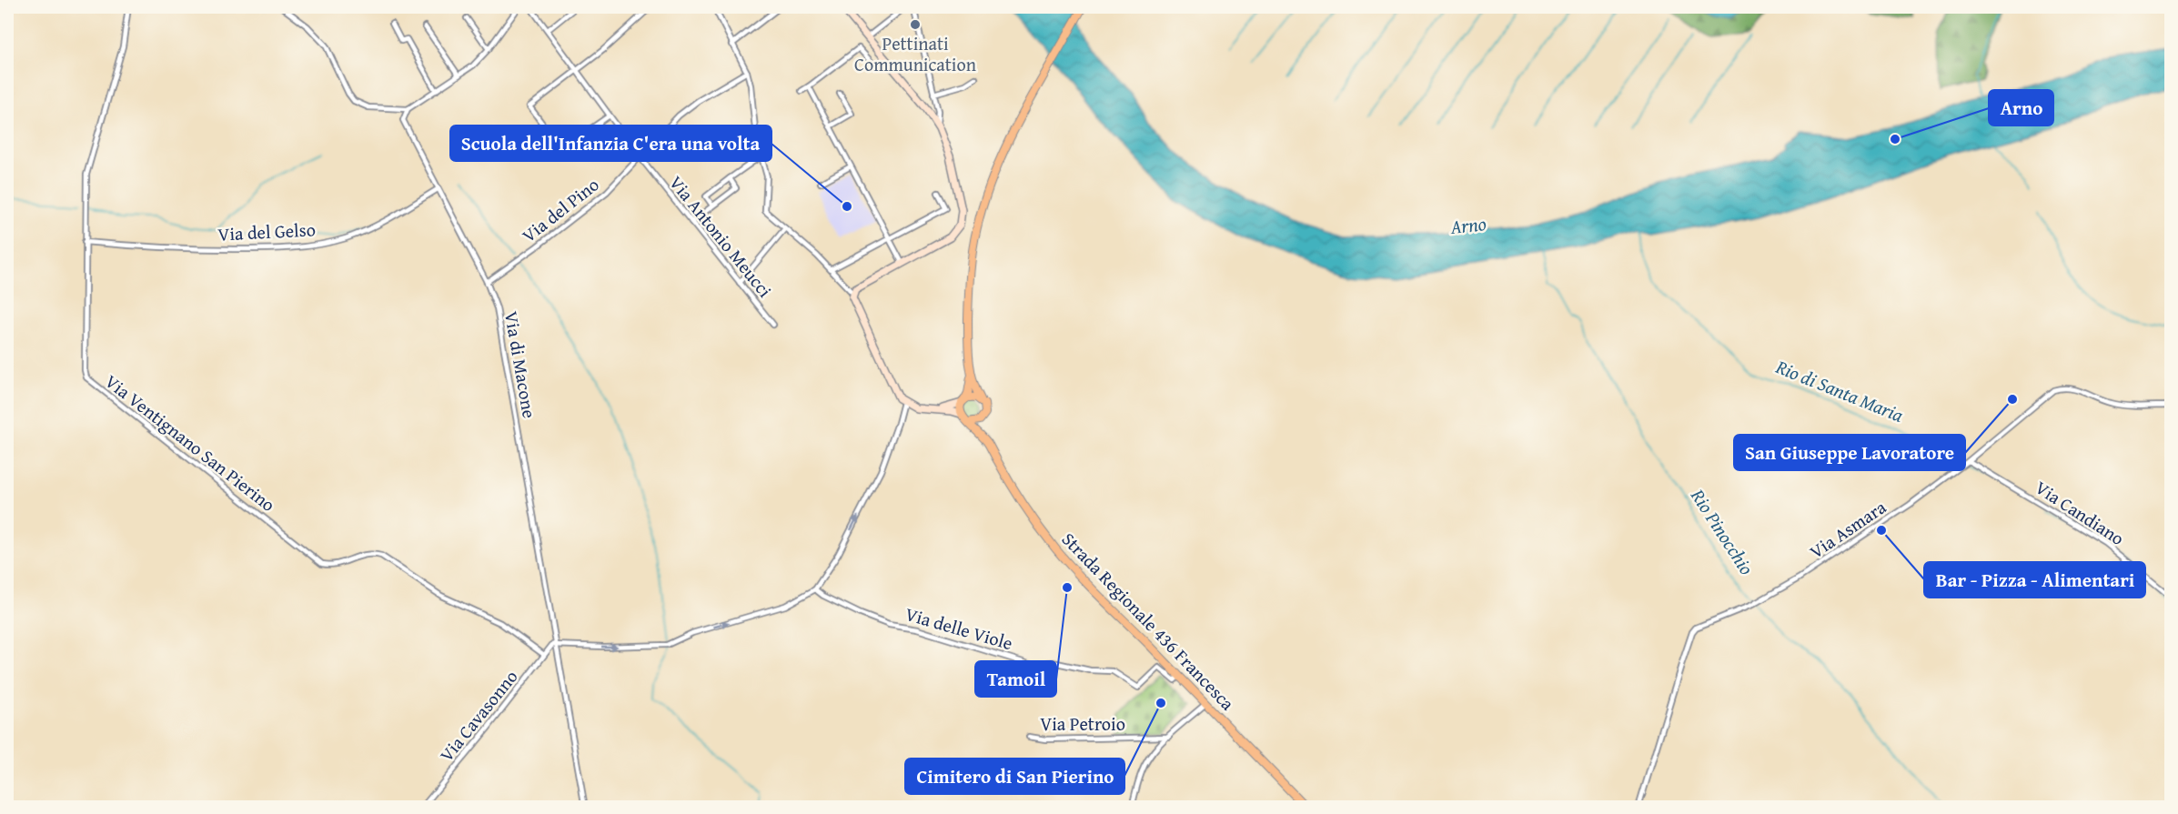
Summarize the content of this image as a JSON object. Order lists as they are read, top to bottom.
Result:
{
  "streets": {
    "main road": ["Strada Regionale 436 Francesca"],
    "street": [
      "Via del Pino",
      "Via del Gelso",
      "Via Antonio Meucci",
      "Via di Macone",
      "Via Ventignano San Pierino",
      "Via Candiano",
      "Via Asmara",
      "Via delle Viole",
      "Via Cavasonno",
      "Via Petroio"
    ]
  },
  "crossings": [
    ["Via del Pino", "Via Antonio Meucci"],
    ["Via del Pino", "Via di Macone"],
    ["Via del Gelso", "Via di Macone"],
    ["Via del Gelso", "Via Ventignano San Pierino"],
    ["Via di Macone", "Via Cavasonno"],
    ["Via Ventignano San Pierino", "Via Cavasonno"],
    ["Via Candiano", "Via Asmara"],
    ["Strada Regionale 436 Francesca", "Via delle Viole"]
  ],
  "water": ["Arno", "Rio di Santa Maria", "Rio Pinocchio"],
  "places": [
    "Pettinati Communication",
    "Arno",
    "Scuola dell'Infanzia C'era una volta",
    "San Giuseppe Lavoratore",
    "Bar - Pizza - Alimentari",
    "Tamoil",
    "Cimitero di San Pierino"
  ]
}
